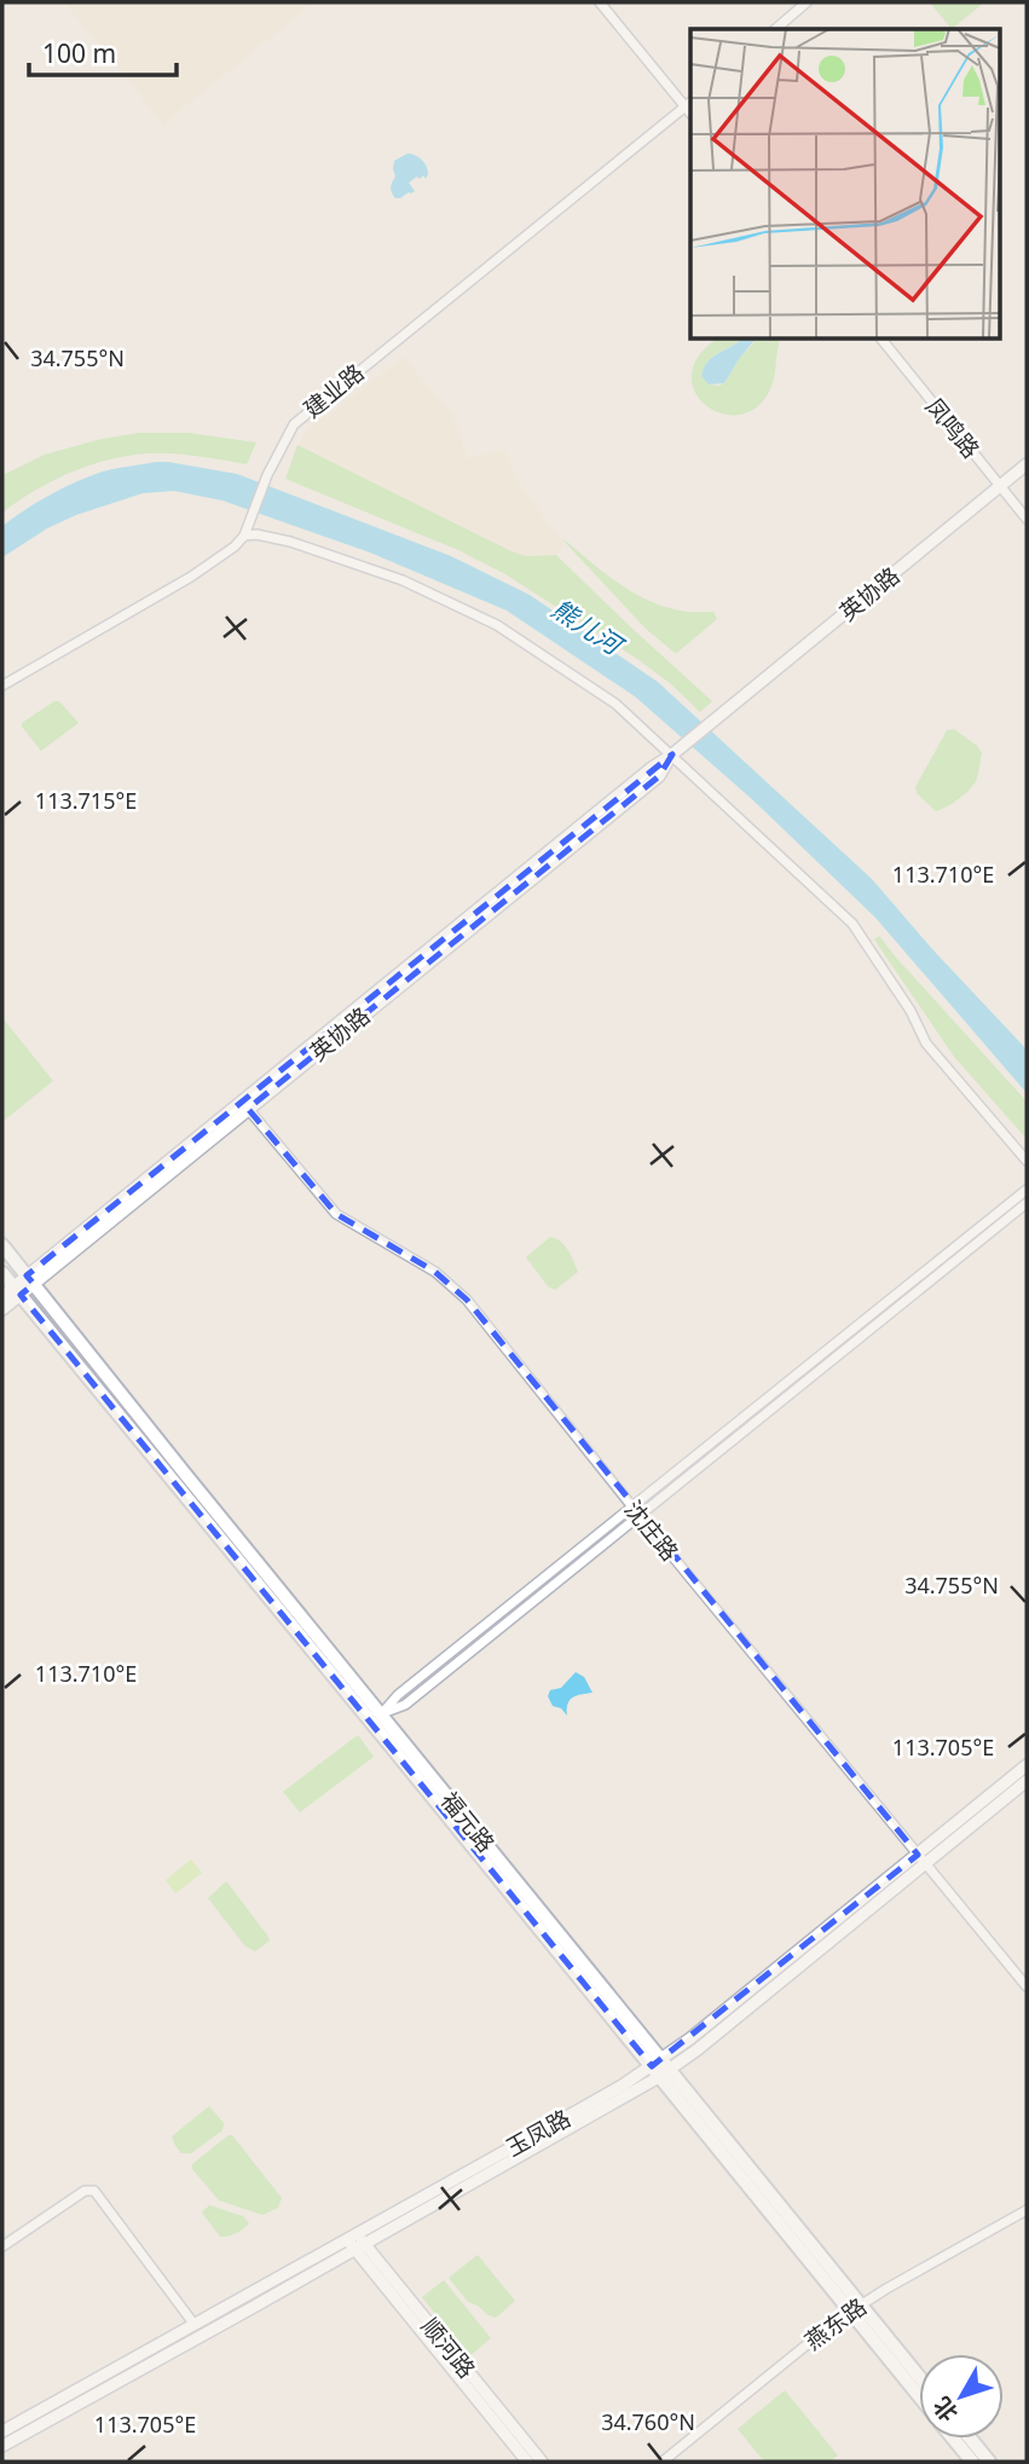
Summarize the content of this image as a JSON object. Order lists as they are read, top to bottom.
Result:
{
  "streets": {
    "main road": ["福元路"],
    "street": [
      "建业路",
      "凤鸣路",
      "英协路",
      "沈庄路",
      "玉凤路",
      "燕东路",
      "顺河路"
    ]
  },
  "crossings": [
    ["凤鸣路", "英协路"],
    ["英协路", "沈庄路"],
    ["英协路", "福元路"],
    ["沈庄路", "玉凤路"],
    ["福元路", "玉凤路"],
    ["福元路", "燕东路"],
    ["玉凤路", "顺河路"]
  ],
  "water": ["熊儿河"],
  "scale_bar": "100 m",
  "north": "bottom left",
  "coordinates": [
    "34.755°N",
    "113.715°E",
    "113.710°E",
    "113.705°E",
    "34.760°N"
  ]
}
